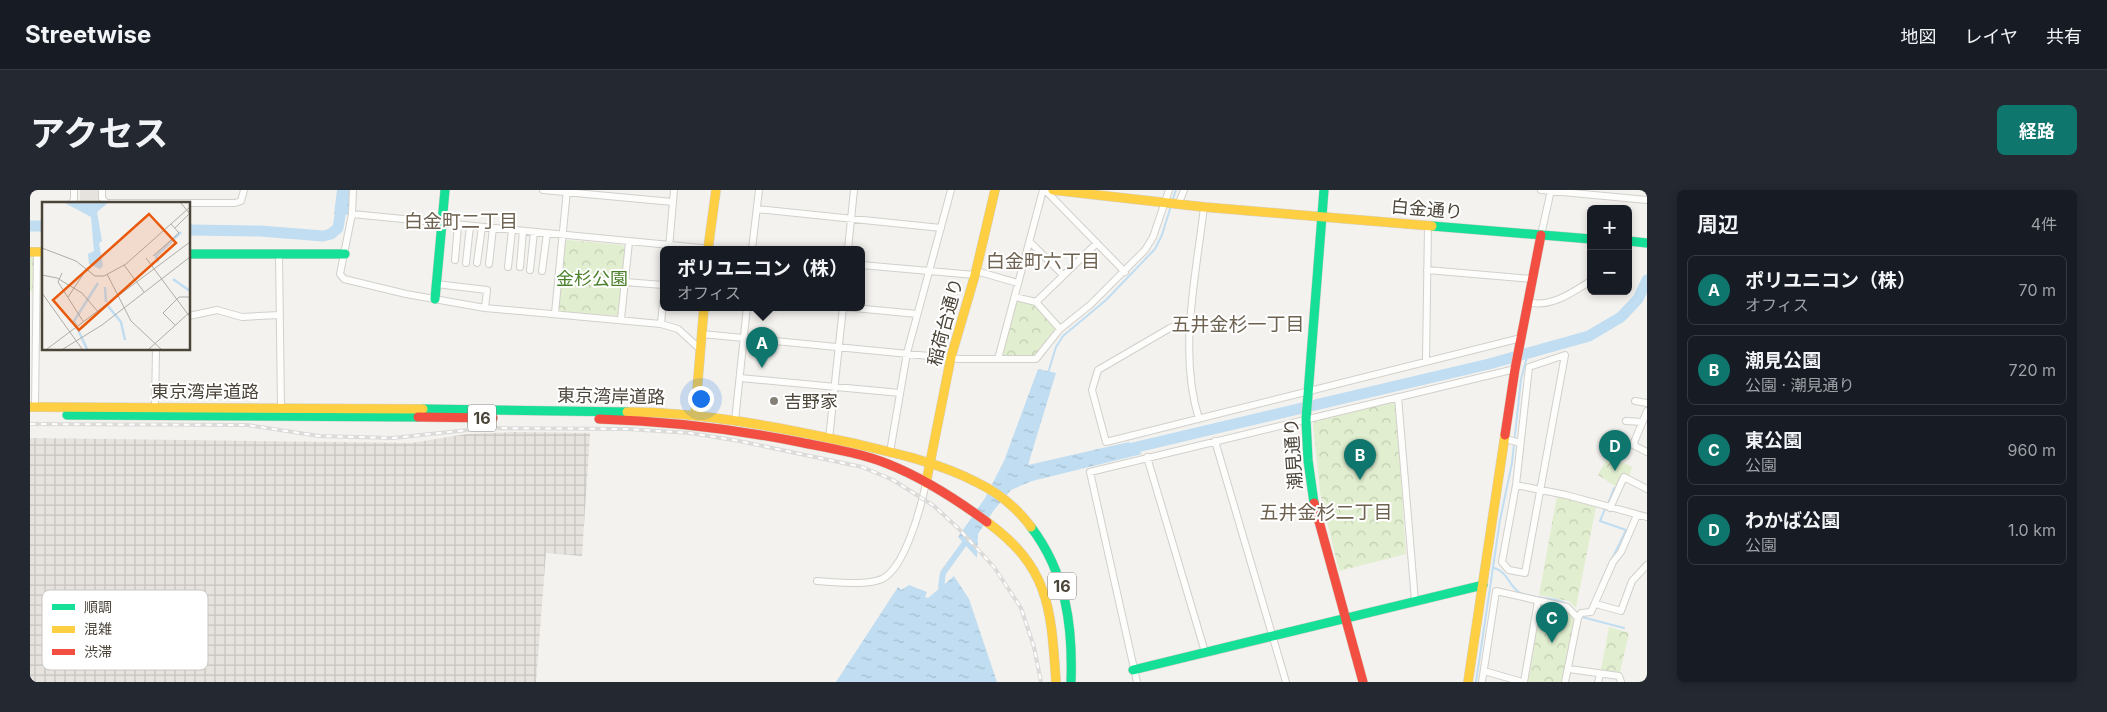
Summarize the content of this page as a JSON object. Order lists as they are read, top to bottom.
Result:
{
  "streets": {
    "main road": [
      "白金通り",
      "稲荷台通り",
      "東京湾岸道路",
      "16",
      "潮見通り"
    ]
  },
  "crossings": [
    ["白金通り", "潮見通り"],
    ["稲荷台通り", "東京湾岸道路"]
  ],
  "districts": [
    "白金町二丁目",
    "白金町六丁目",
    "五井金杉一丁目",
    "五井金杉二丁目"
  ],
  "parks": ["金杉公園"],
  "places": ["吉野家"],
  "legend": ["順調", "混雑", "渋滞"],
  "page": {
    "header": "Streetwise",
    "nav": ["地図", "レイヤ", "共有"],
    "title": "アクセス",
    "buttons": "経路",
    "heading": ["周辺", "4件"],
    "map_buttons": ["+", "−"],
    "popup": ["ポリユニコン（株）", "オフィス"],
    "list": [
      {
        "mark": "A",
        "name": "ポリユニコン（株）",
        "note": "オフィス",
        "value": "70 m"
      },
      {
        "mark": "B",
        "name": "潮見公園",
        "note": "公園 · 潮見通り",
        "value": "720 m"
      },
      {
        "mark": "C",
        "name": "東公園",
        "note": "公園",
        "value": "960 m"
      },
      {
        "mark": "D",
        "name": "わかば公園",
        "note": "公園",
        "value": "1.0 km"
      }
    ],
    "pins": [
      "A",
      "D",
      "B",
      "C"
    ]
  }
}
